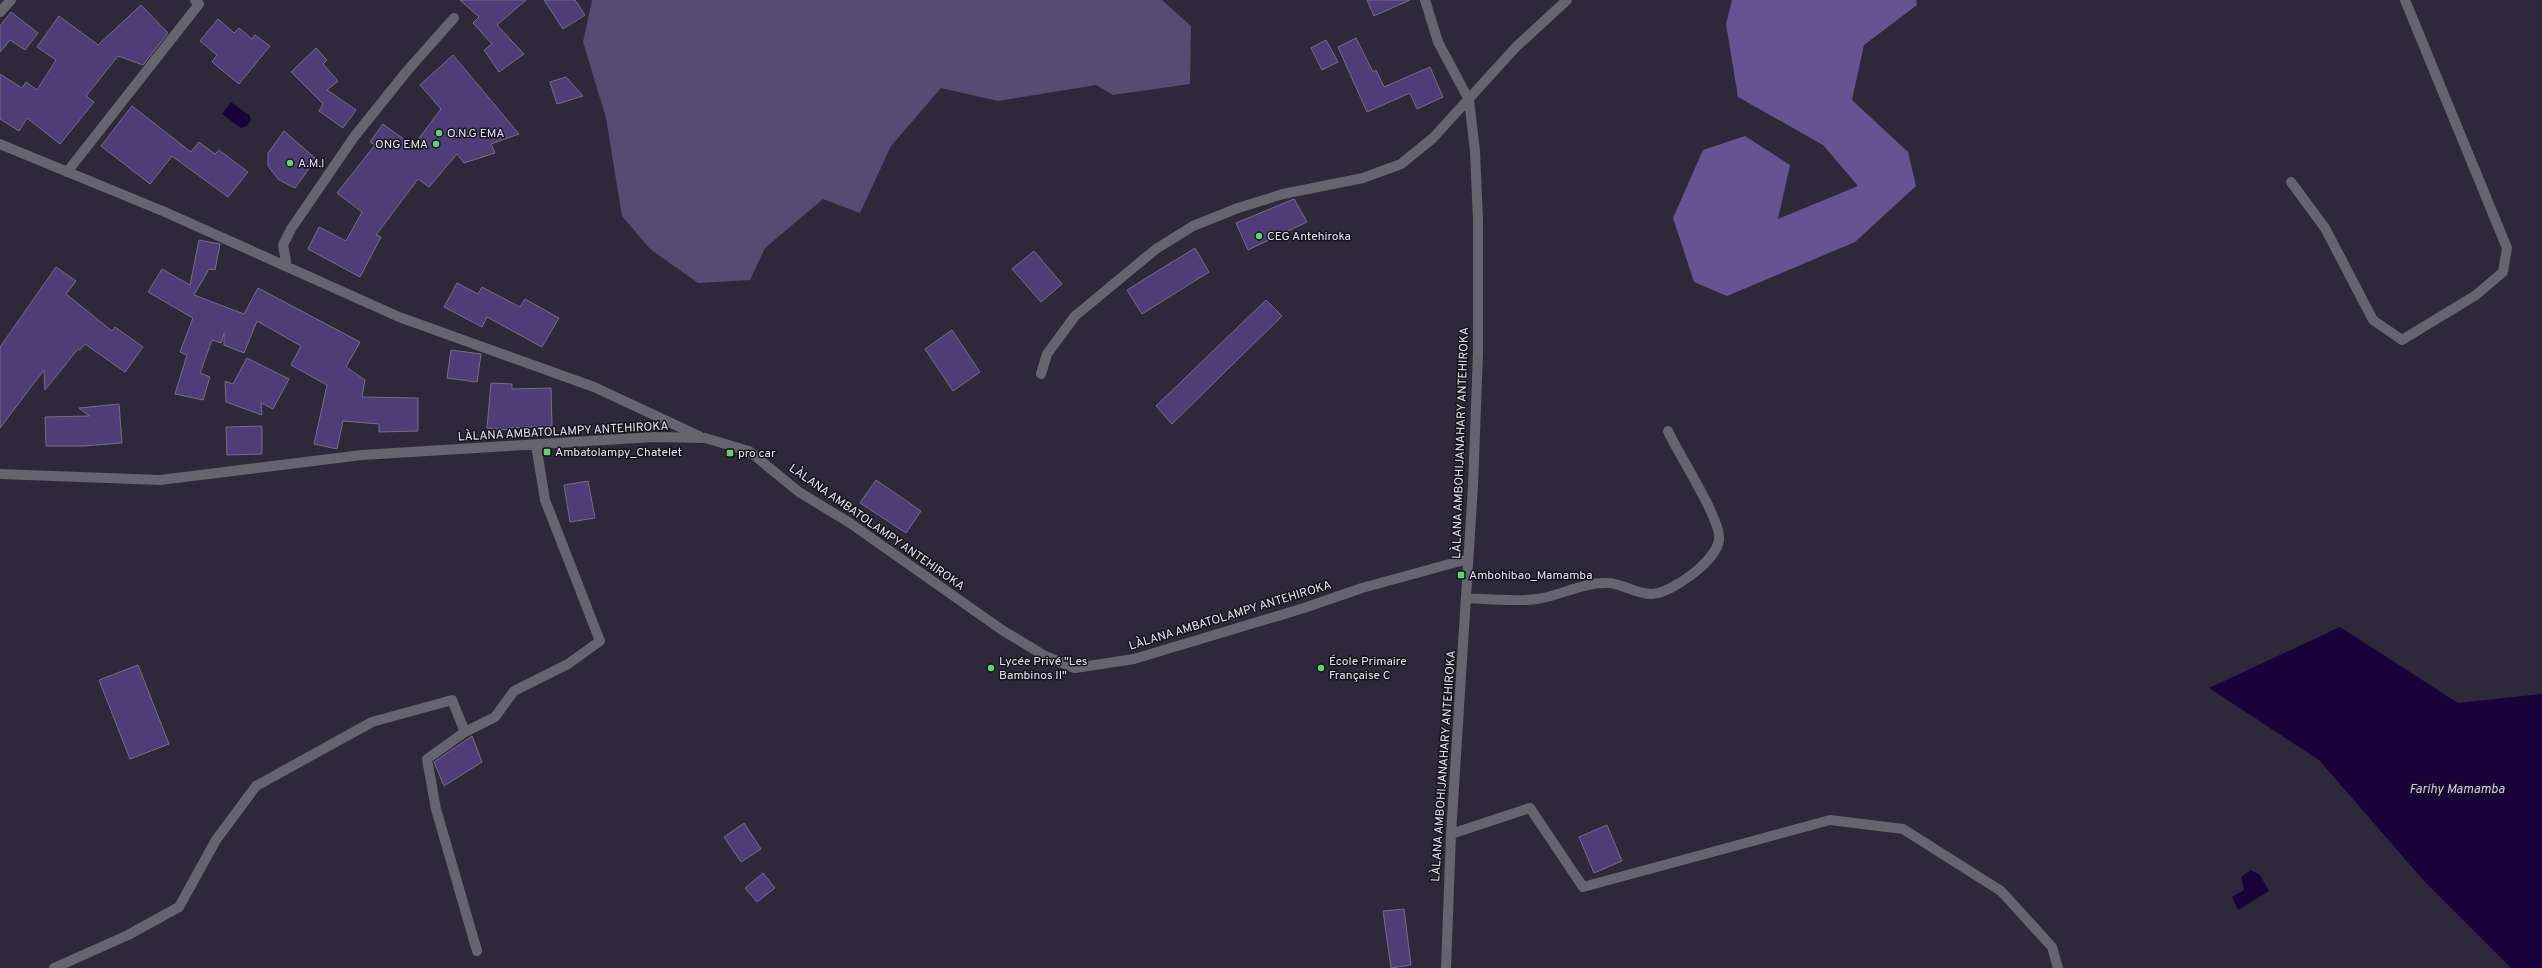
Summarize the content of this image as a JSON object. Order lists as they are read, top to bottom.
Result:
{
  "streets": {
    "street": ["LÀLANA AMBATOLAMPY ANTEHIROKA", "LÀLANA AMBOHIJANAHARY ANTEHIROKA"]
  },
  "crossings": [
    ["LÀLANA AMBATOLAMPY ANTEHIROKA", "LÀLANA AMBOHIJANAHARY ANTEHIROKA"]
  ],
  "water": ["Farihy Mamamba"],
  "places": {
    "other": [
      "O.N.G EMA",
      "ONG EMA",
      "A.M.I",
      "CEG Antehiroka",
      "Lycée Privé \"Les Bambinos II\"",
      "École Primaire Française C"
    ],
    "transit": ["Ambatolampy_Chatelet", "pro car", "Ambohibao_Mamamba"]
  }
}
